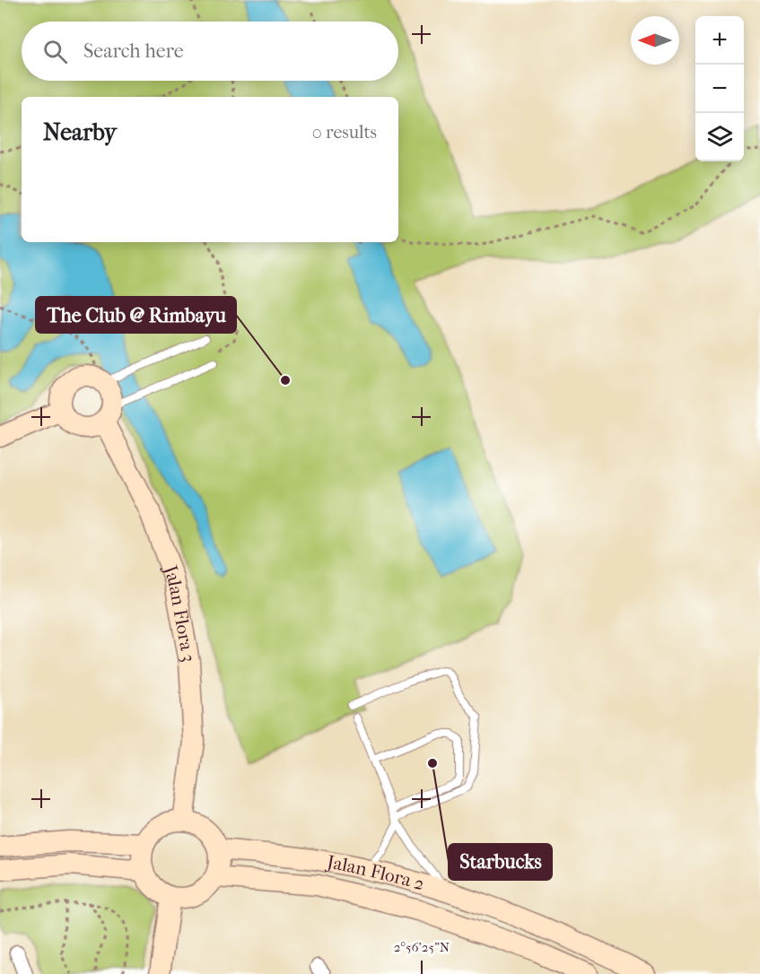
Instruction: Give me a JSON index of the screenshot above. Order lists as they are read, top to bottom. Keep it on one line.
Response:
{"streets":{"street":["Jalan Flora 3","Jalan Flora 2"]},"crossings":[["Jalan Flora 3","Jalan Flora 2"]],"places":["The Club @ Rimbayu","Starbucks"],"north":"left","page":{"map_buttons":["+","−"],"search":"Search here","heading":["Nearby","0 results"]},"coordinates":["2°56'25\"N"]}
